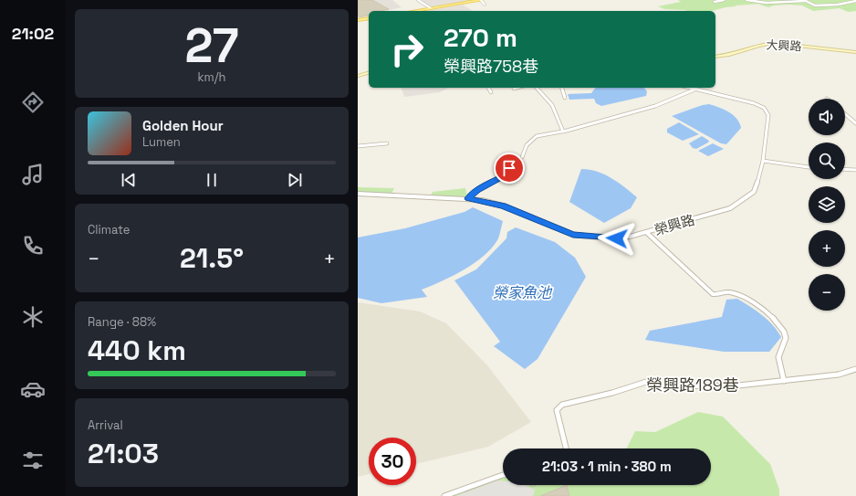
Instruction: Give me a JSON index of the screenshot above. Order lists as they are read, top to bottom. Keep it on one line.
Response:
{"streets":{"street":["大興路","榮興路","榮興路189巷"]},"water":["榮家魚池"],"page":{"tabs":"21:02","tile":[["27","km/h"],"Climate",["Range · 88%","440 km"],["Arrival","21:03"]],"turn":["270 m","榮興路758巷"],"map_buttons":["+","−"],"song":["Golden Hour","Lumen"],"heat":["−","21.5°","+"],"limit":"30","trip":"21:03 · 1 min · 380 m"}}
